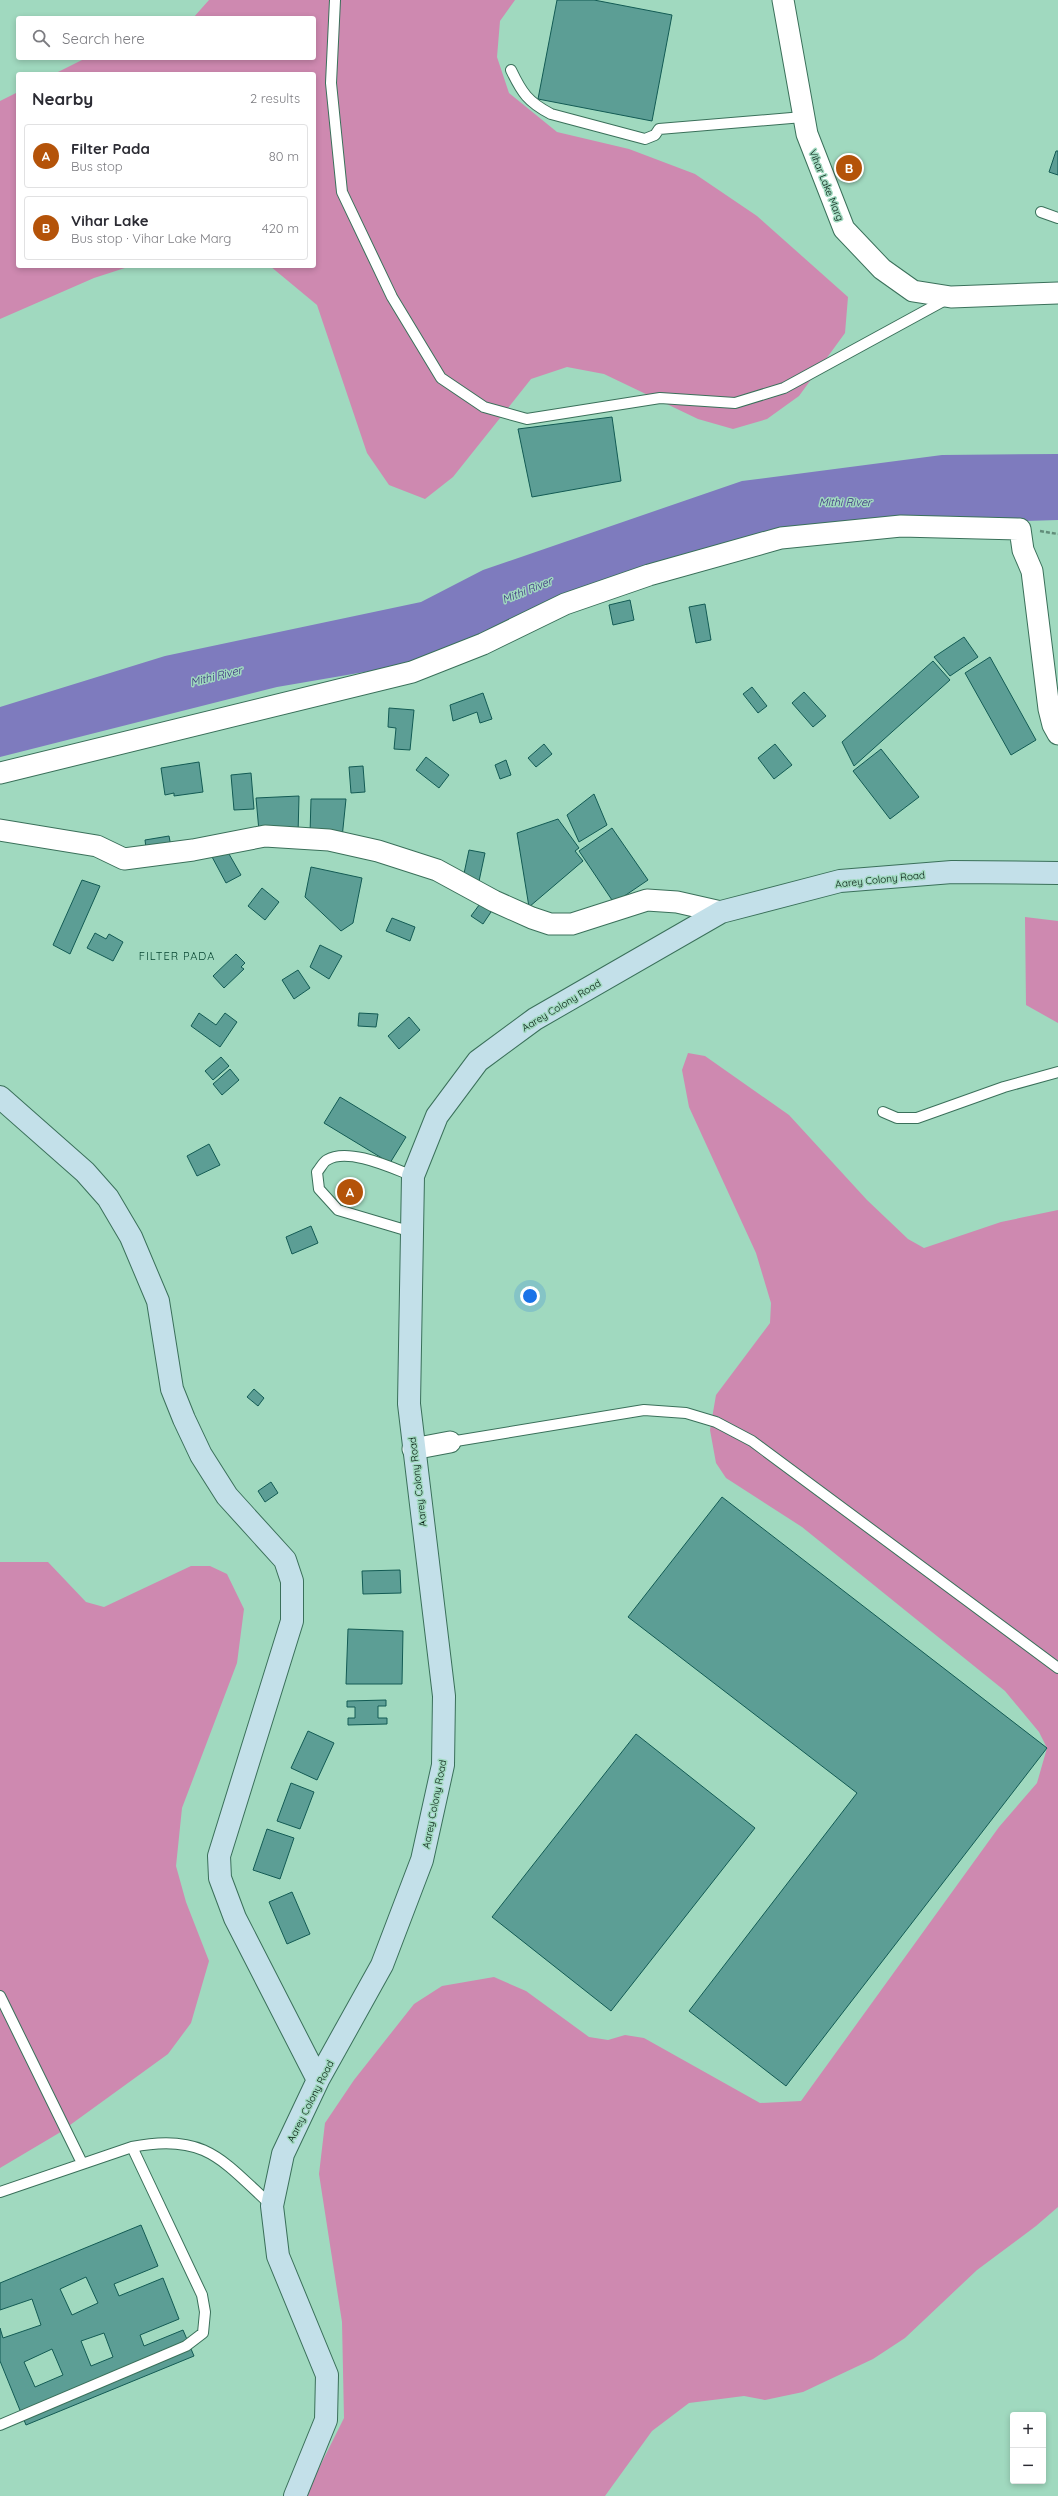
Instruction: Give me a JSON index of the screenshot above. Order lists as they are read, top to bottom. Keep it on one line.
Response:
{"streets":{"main road":["Aarey Colony Road"],"street":["Vihar Lake Marg"]},"districts":["FILTER PADA"],"water":["Mithi River"],"page":{"search":"Search here","heading":["Nearby","2 results"],"list":[{"mark":"A","name":"Filter Pada","note":"Bus stop","value":"80 m"},{"mark":"B","name":"Vihar Lake","note":"Bus stop · Vihar Lake Marg","value":"420 m"}],"pins":["B","A"],"map_buttons":["+","−"]}}
